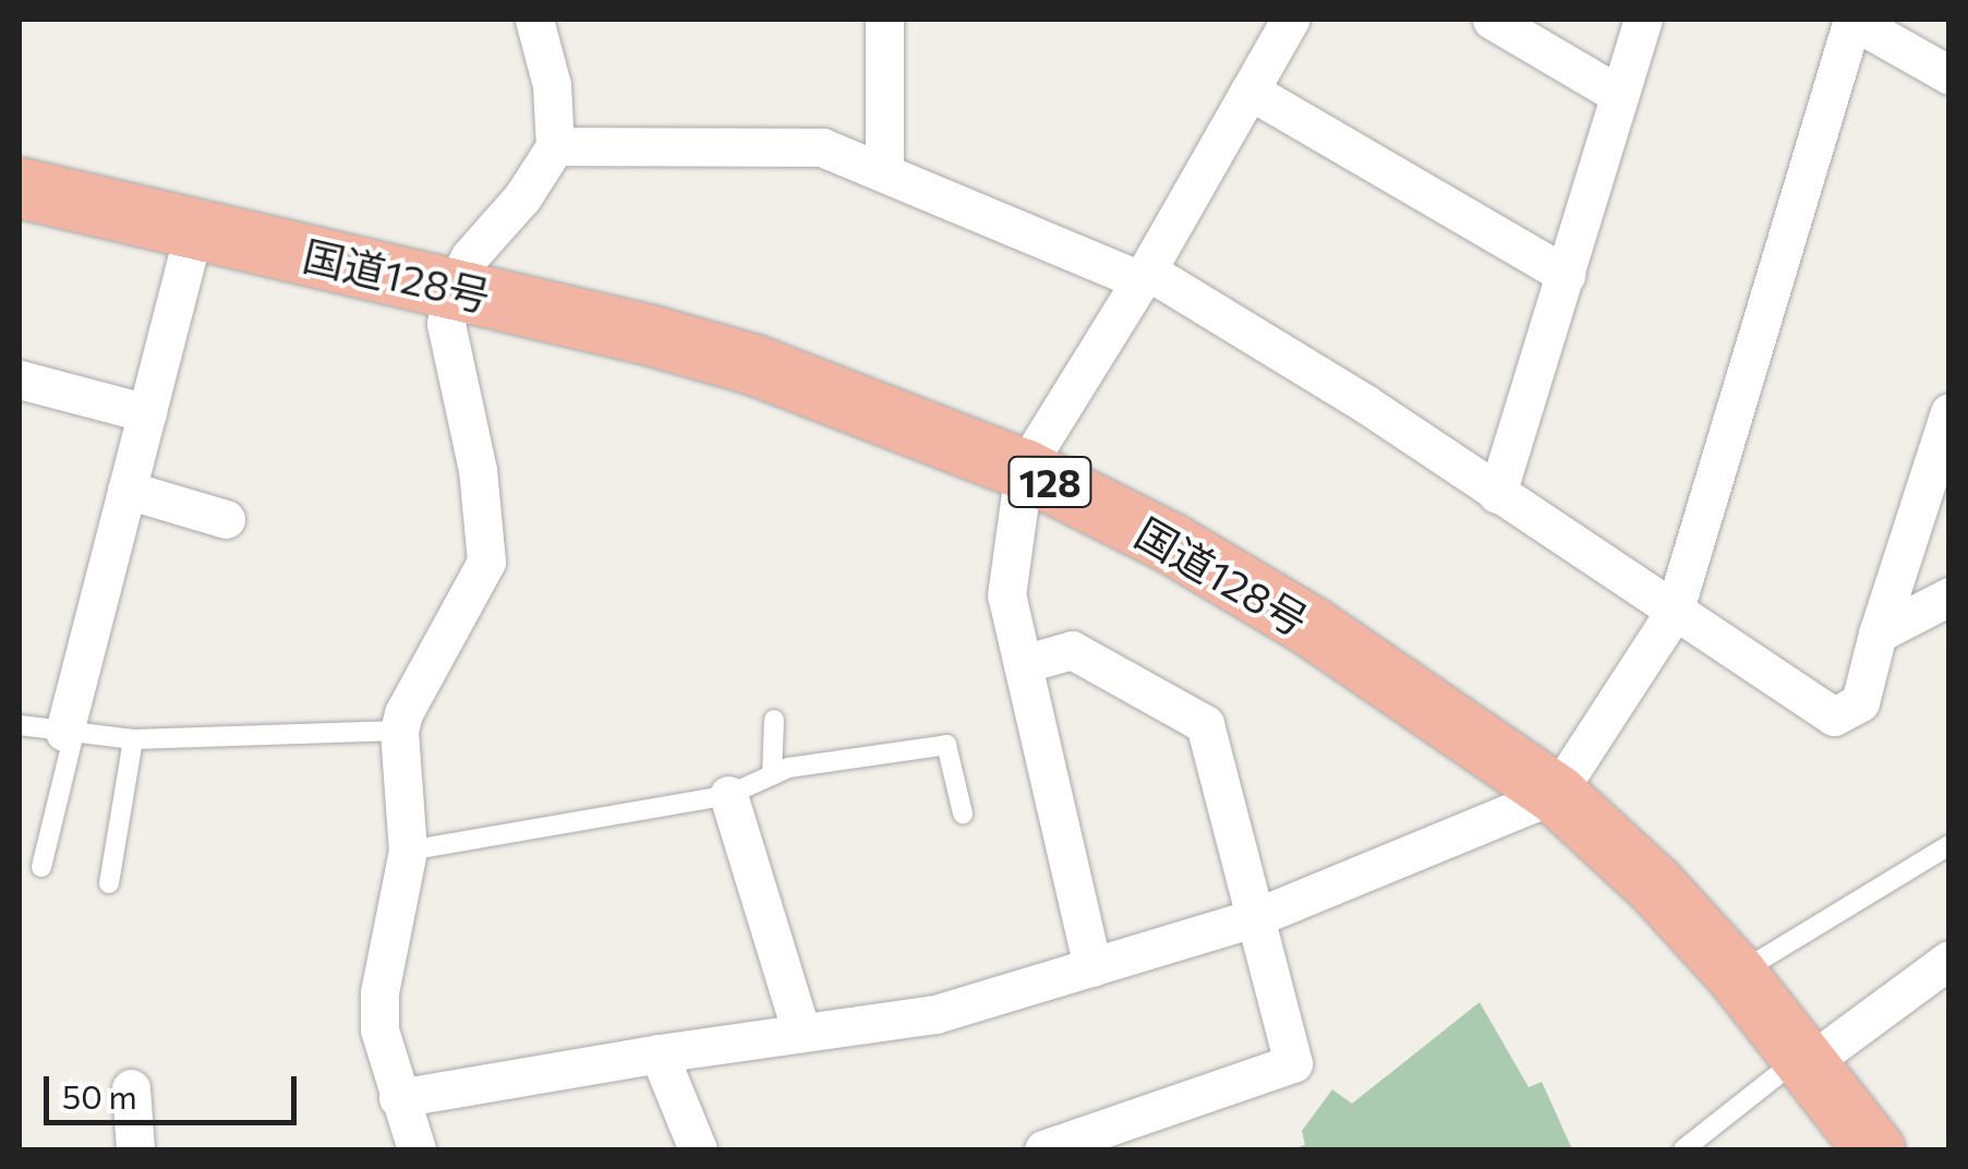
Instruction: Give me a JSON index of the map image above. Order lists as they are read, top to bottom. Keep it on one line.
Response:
{"streets":{"highway":["国道128号","128"]},"scale_bar":"50 m"}
